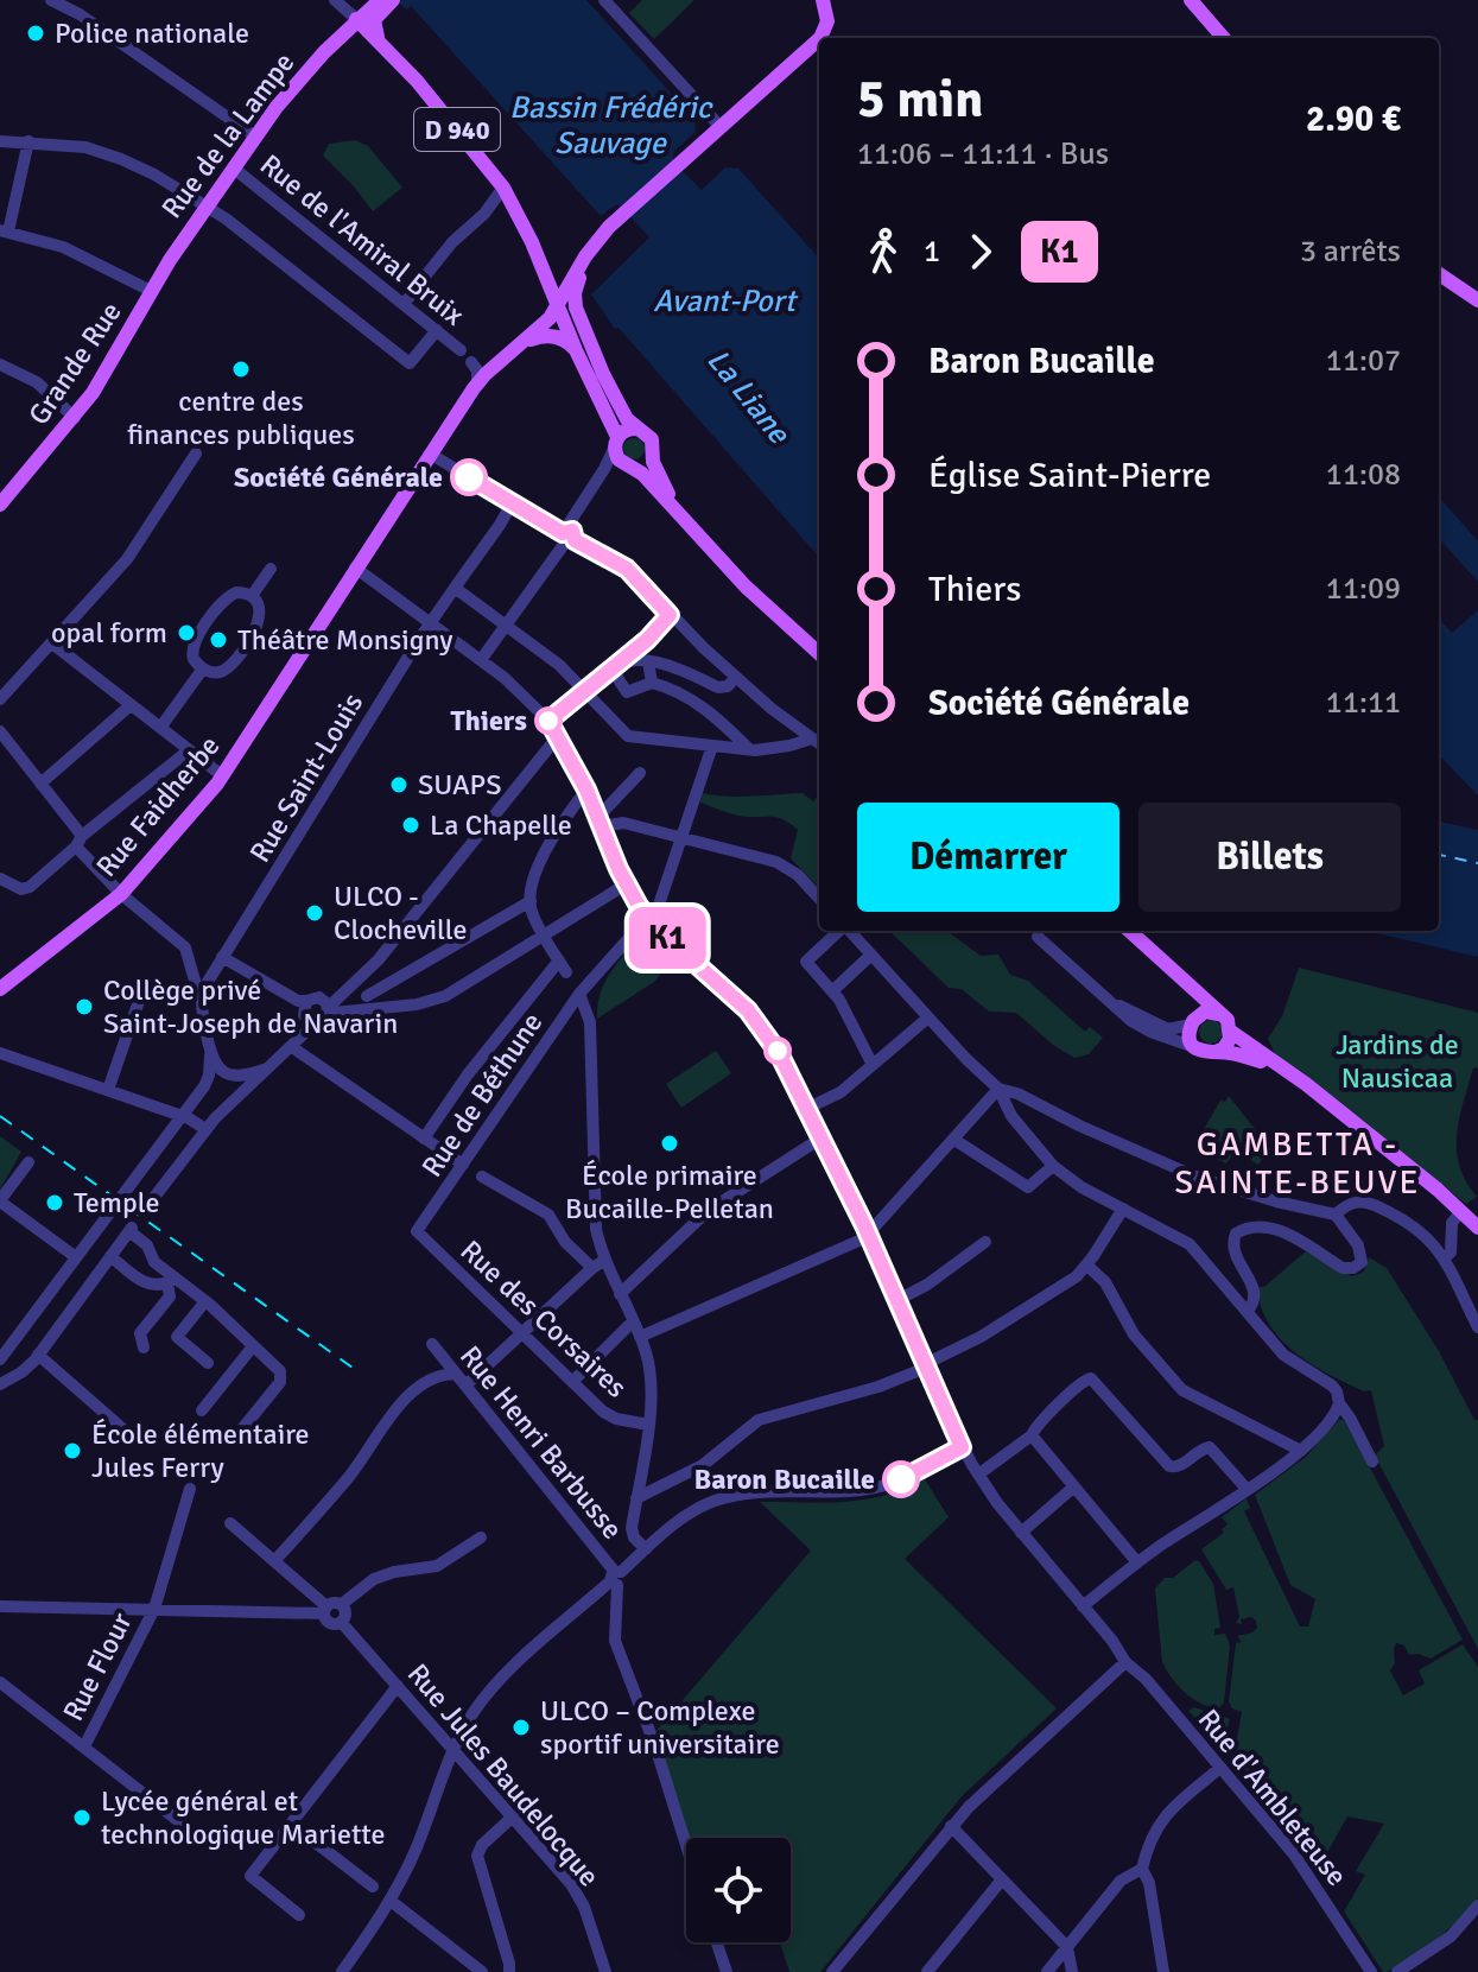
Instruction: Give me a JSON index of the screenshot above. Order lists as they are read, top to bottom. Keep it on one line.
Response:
{"streets":{"main road":["D 940","Rue de la Lampe","Grande Rue","Rue Faidherbe"],"street":["Rue de l'Amiral Bruix","Rue Saint-Louis","Rue de Béthune","Rue des Corsaires","Rue Henri Barbusse","Rue Flour","Rue Jules Baudelocque","Rue d'Ambleteuse"]},"crossings":[["D 940","Rue de la Lampe"],["D 940","Rue Faidherbe"],["Rue de la Lampe","Rue de l'Amiral Bruix"],["Rue de la Lampe","Grande Rue"],["Rue de l'Amiral Bruix","Rue Faidherbe"],["Rue Saint-Louis","Rue d'Ambleteuse"],["Rue Faidherbe","Rue d'Ambleteuse"],["Rue de Béthune","Rue des Corsaires"],["Rue de Béthune","Rue d'Ambleteuse"]],"districts":["GAMBETTA - SAINTE-BEUVE"],"water":["Bassin Frédéric Sauvage","Avant-Port","La Liane"],"parks":["Jardins de Nausicaa"],"places":["Police nationale","centre des finances publiques","Société Générale","opal form","Théâtre Monsigny","Thiers","SUAPS","La Chapelle","ULCO - Clocheville","Collège privé Saint-Joseph de Navarin","École primaire Bucaille-Pelletan","Temple","École élémentaire Jules Ferry","Baron Bucaille","ULCO – Complexe sportif universitaire","Lycée général et technologique Mariette"],"lines":["bus line K1"],"page":{"on_map":"K1","heading":["5 min","11:06 – 11:11 · Bus","2.90 €"],"legs":["1","K1","3 arrêts"],"list":[{"name":"Baron Bucaille","value":"11:07"},{"name":"Église Saint-Pierre","value":"11:08"},{"name":"Thiers","value":"11:09"},{"name":"Société Générale","value":"11:11"}],"buttons":["Démarrer","Billets"]}}
